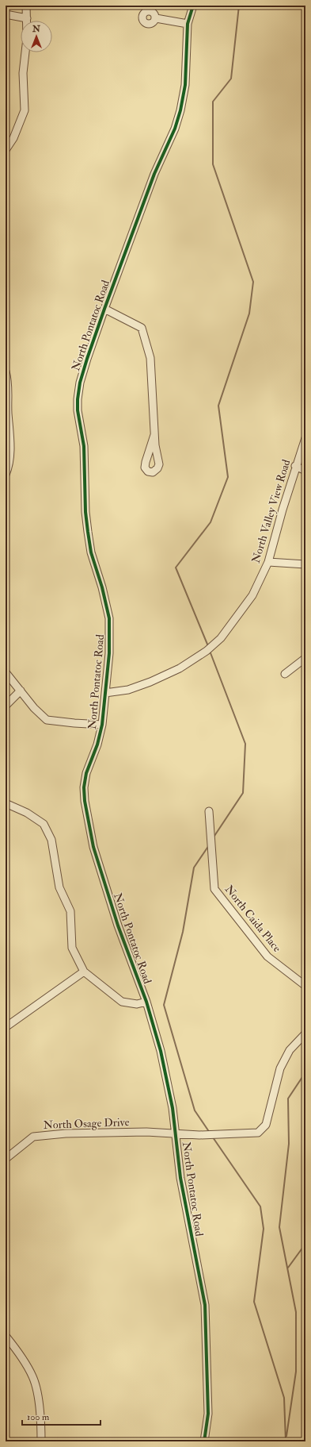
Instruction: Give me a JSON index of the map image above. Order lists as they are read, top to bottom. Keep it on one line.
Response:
{"streets":{"street":["North Pontatoc Road","North Valley View Road","North Caida Place","North Osage Drive"]},"crossings":[["North Pontatoc Road","North Valley View Road"],["North Pontatoc Road","North Osage Drive"]],"scale_bar":"100 m","north":"top"}
